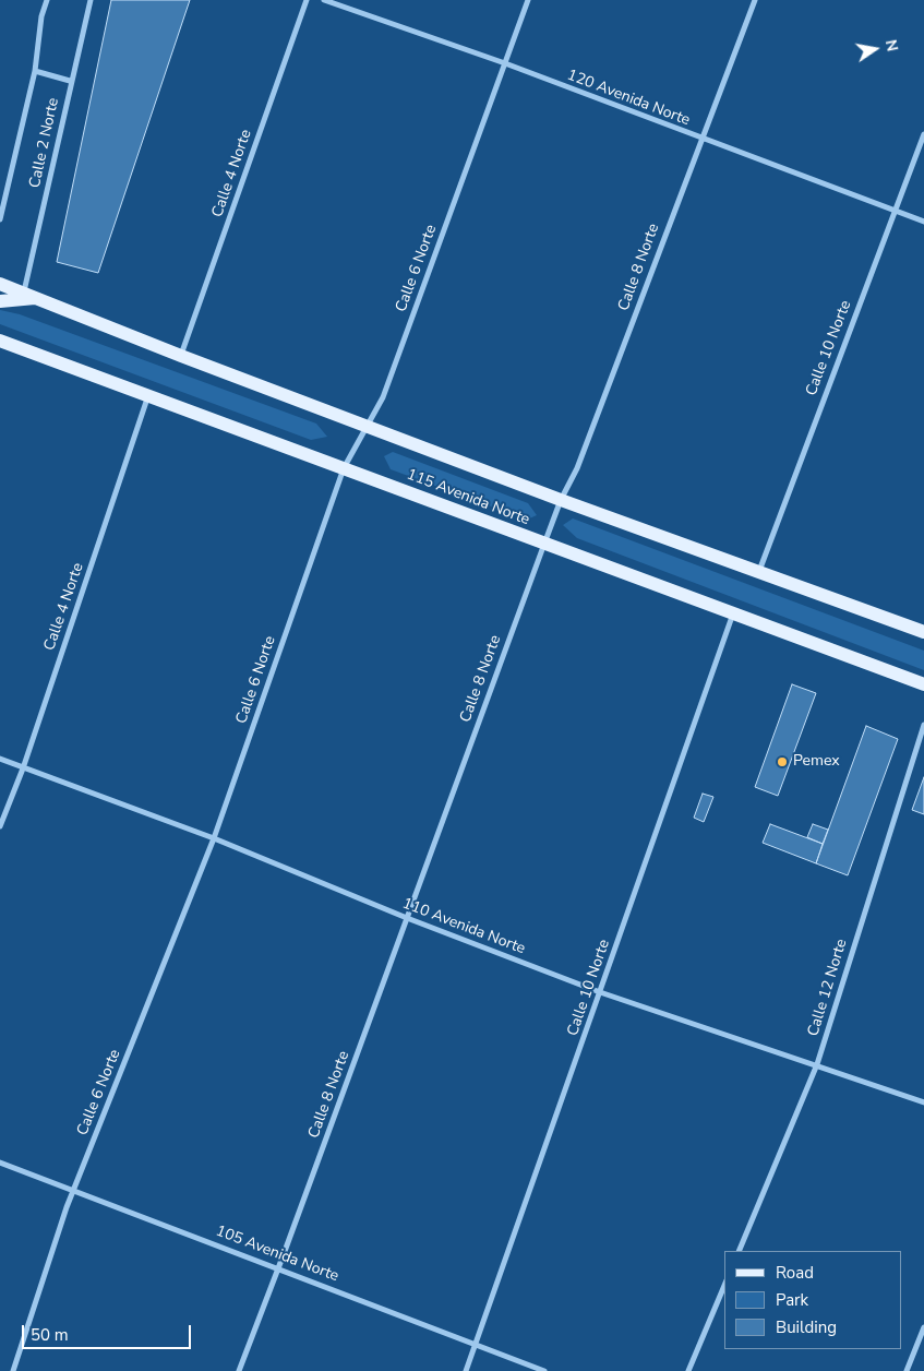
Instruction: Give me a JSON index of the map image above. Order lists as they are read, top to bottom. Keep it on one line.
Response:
{"streets":{"main road":["115 Avenida Norte"],"street":["120 Avenida Norte","Calle 2 Norte","Calle 4 Norte","Calle 8 Norte","Calle 6 Norte","Calle 10 Norte","110 Avenida Norte","Calle 12 Norte","105 Avenida Norte"]},"crossings":[["120 Avenida Norte","Calle 8 Norte"],["120 Avenida Norte","Calle 6 Norte"],["120 Avenida Norte","Calle 10 Norte"],["Calle 2 Norte","115 Avenida Norte"],["Calle 4 Norte","115 Avenida Norte"],["Calle 4 Norte","110 Avenida Norte"],["Calle 8 Norte","115 Avenida Norte"],["Calle 8 Norte","110 Avenida Norte"],["Calle 8 Norte","105 Avenida Norte"],["Calle 6 Norte","115 Avenida Norte"],["Calle 6 Norte","110 Avenida Norte"],["Calle 6 Norte","105 Avenida Norte"],["Calle 10 Norte","115 Avenida Norte"],["Calle 10 Norte","110 Avenida Norte"],["Calle 10 Norte","105 Avenida Norte"],["110 Avenida Norte","Calle 12 Norte"]],"places":["Pemex"],"legend":["Road","Park","Building"],"scale_bar":"50 m","north":"right"}
